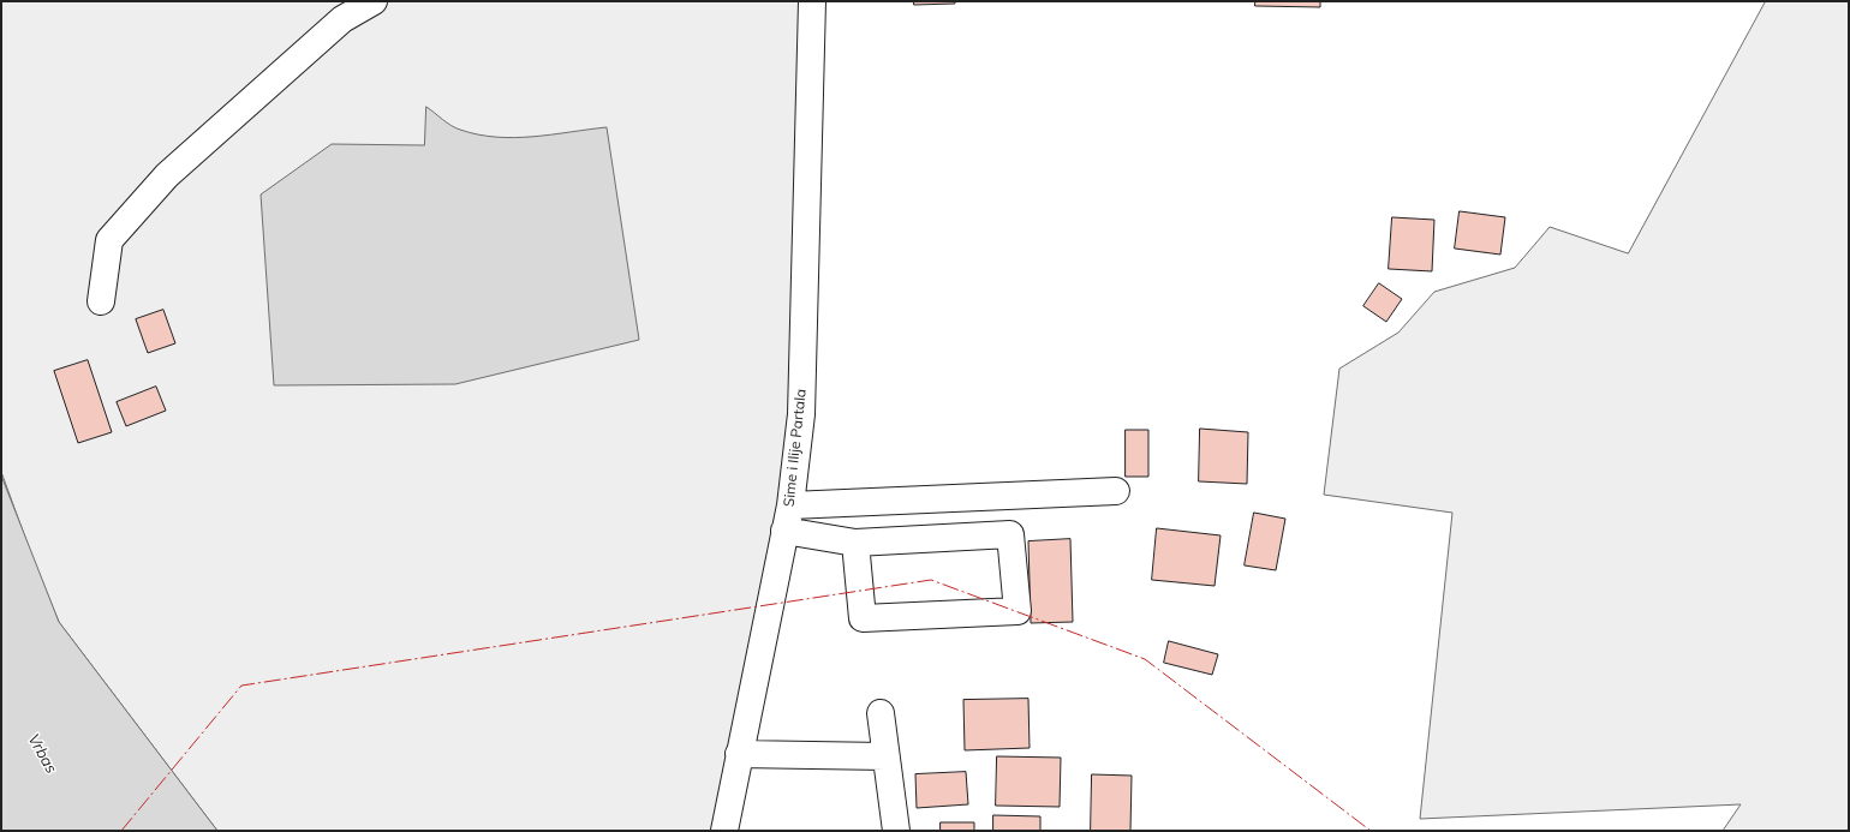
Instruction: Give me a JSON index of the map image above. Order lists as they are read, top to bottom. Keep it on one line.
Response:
{"streets":{"street":["Sime i Ilije Partala"]},"water":["Vrbas"]}
